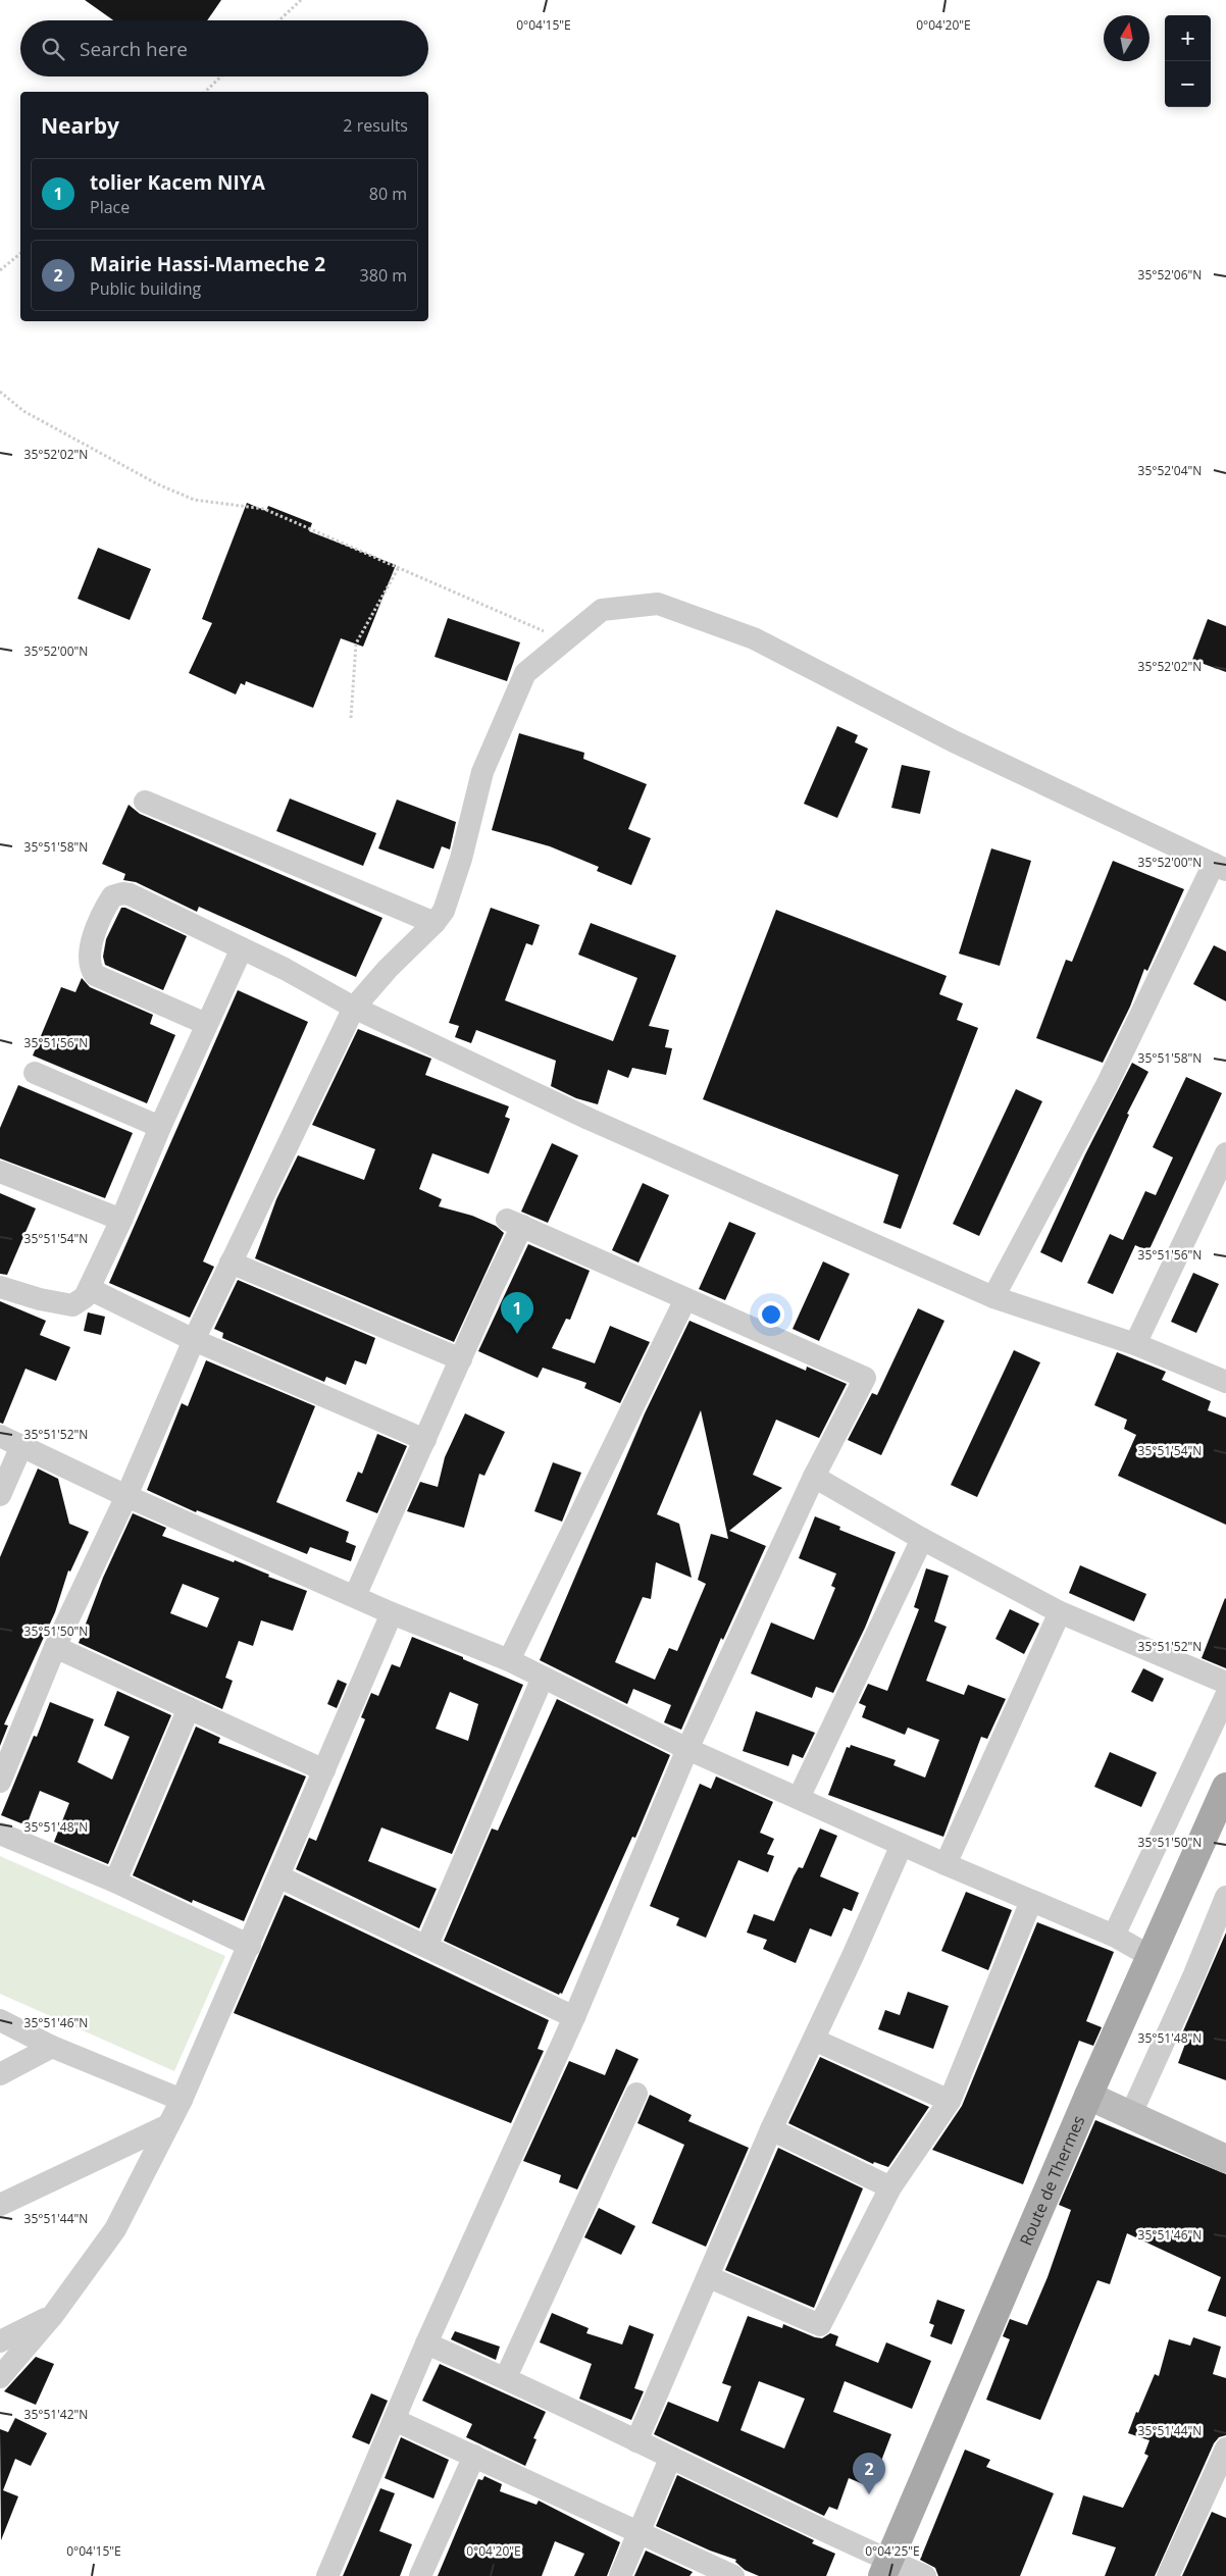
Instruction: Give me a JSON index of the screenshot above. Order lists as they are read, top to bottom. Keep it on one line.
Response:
{"streets":{"main road":["Route de Thermes"]},"north":"top","page":{"map_buttons":["+","−"],"search":"Search here","heading":["Nearby","2 results"],"list":[{"mark":"1","name":"tolier Kacem NIYA","note":"Place","value":"80 m"},{"mark":"2","name":"Mairie Hassi-Mameche 2","note":"Public building","value":"380 m"}],"pins":["1","2"]},"coordinates":["0°04'15\"E","0°04'20\"E","35°52'06\"N","35°52'02\"N","35°52'04\"N","35°52'00\"N","35°51'58\"N","35°51'56\"N","35°51'54\"N","35°51'52\"N","35°51'50\"N","35°51'48\"N","35°51'46\"N","35°51'44\"N","35°51'42\"N","0°04'25\"E"]}
